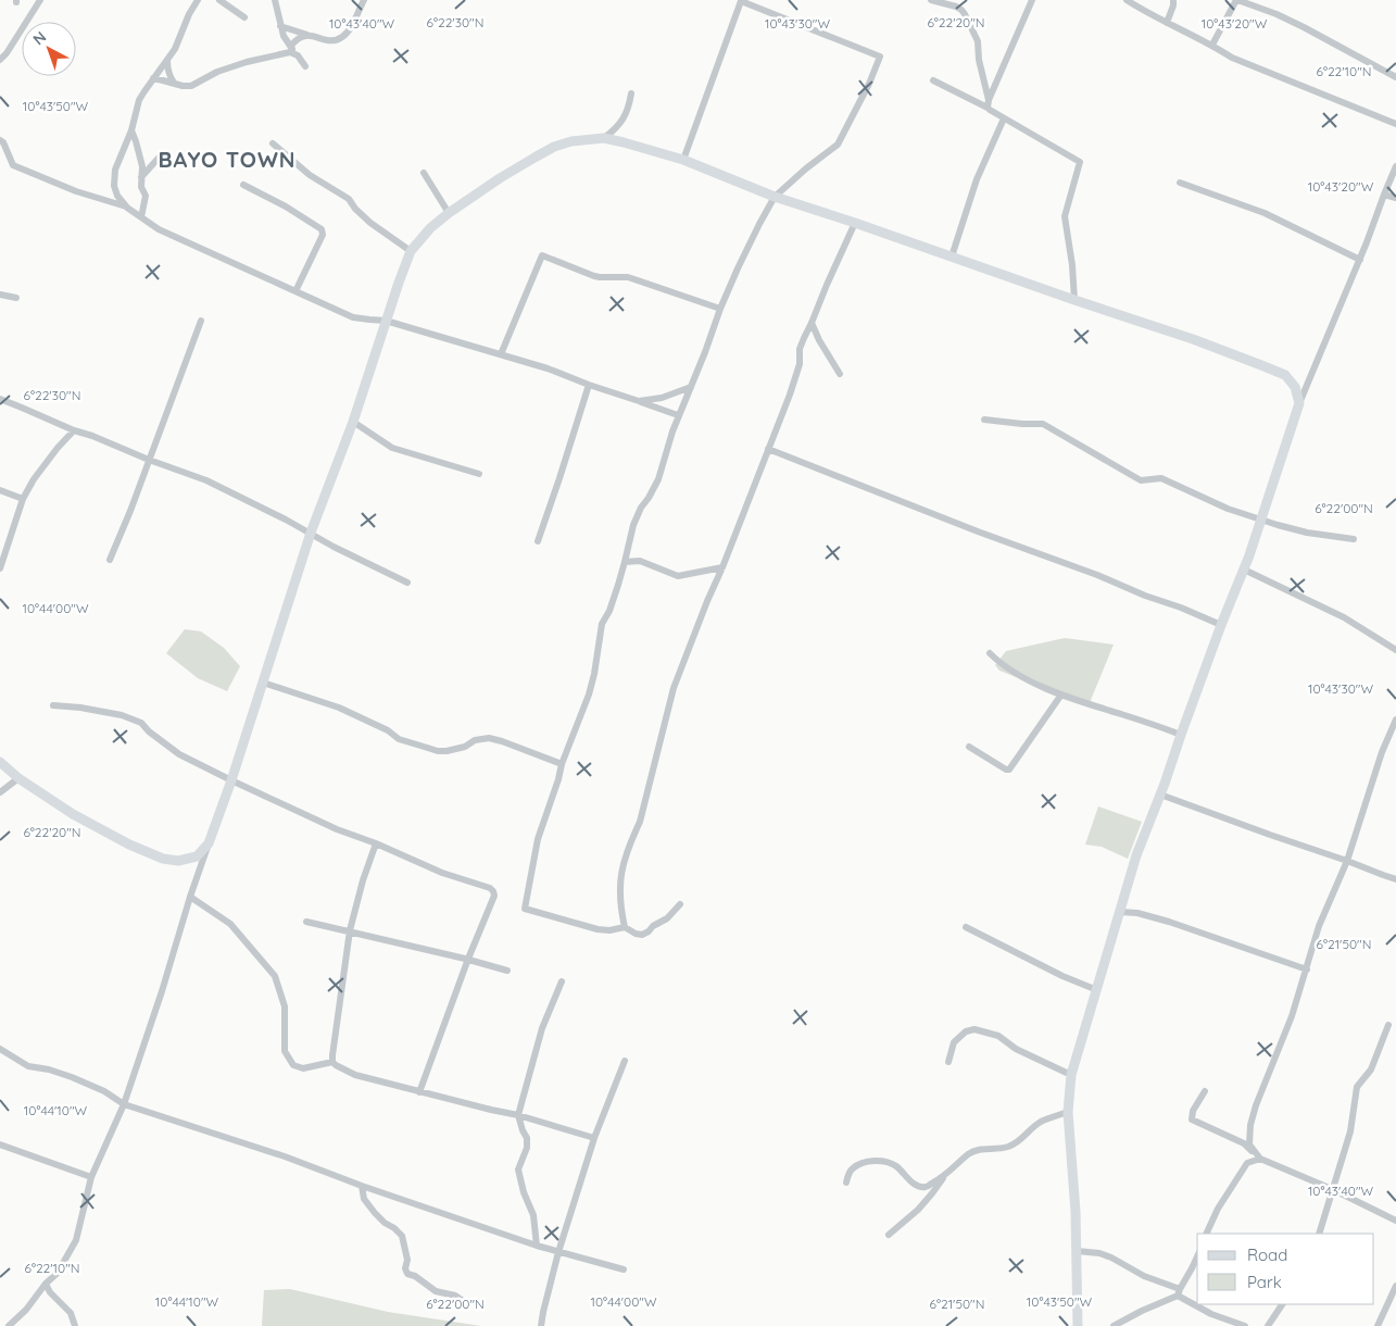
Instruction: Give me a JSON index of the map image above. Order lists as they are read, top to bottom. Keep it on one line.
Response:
{"districts":["BAYO TOWN"],"legend":["Road","Park"],"north":"top left","coordinates":["6°22'30\"N","6°22'20\"N","10°43'40\"W","10°43'30\"W","10°43'20\"W","6°22'10\"N","10°43'50\"W","6°22'00\"N","10°44'00\"W","6°21'50\"N","10°44'10\"W"]}
